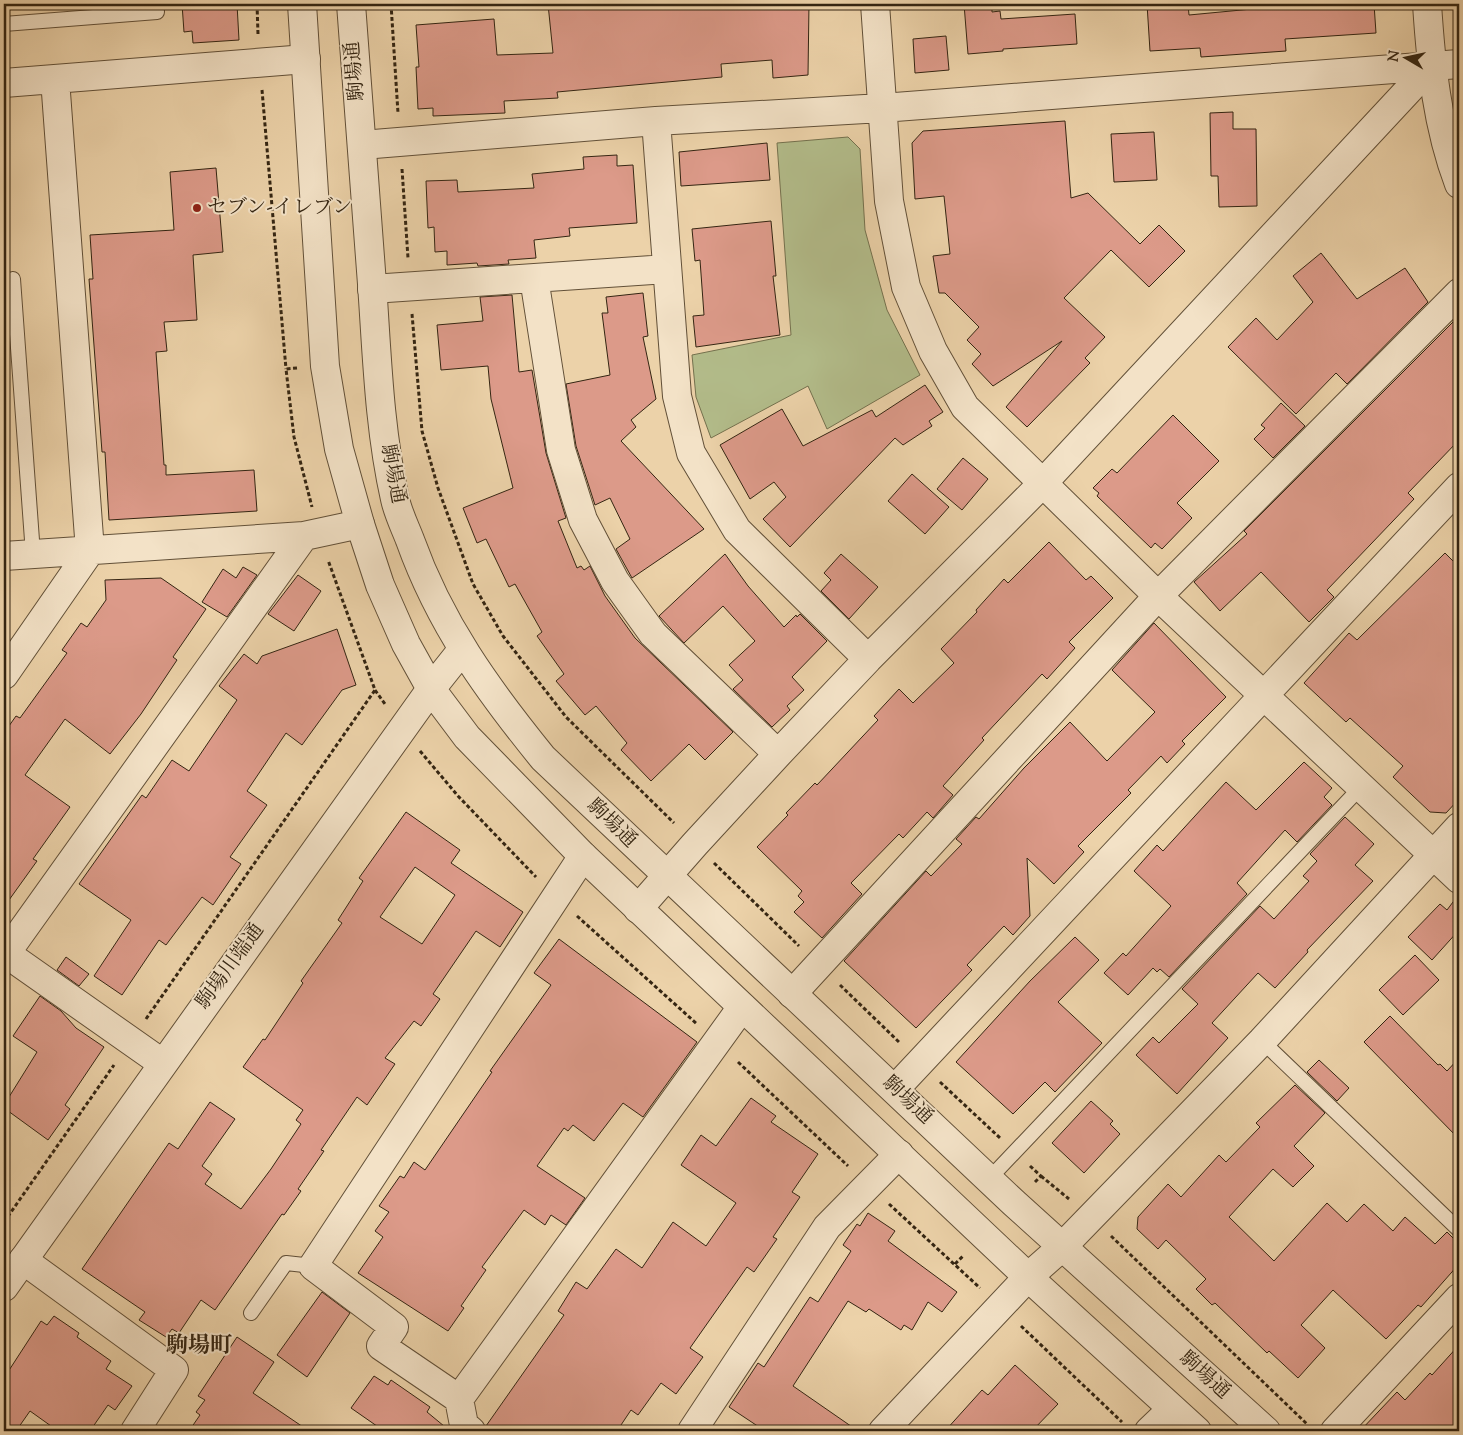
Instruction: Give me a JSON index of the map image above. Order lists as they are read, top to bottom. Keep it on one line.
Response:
{"streets":{"street":["駒場通","駒場川端通"]},"crossings":[["駒場通","駒場川端通"]],"districts":["駒場町"],"places":["セブン-イレブン"],"north":"left"}
